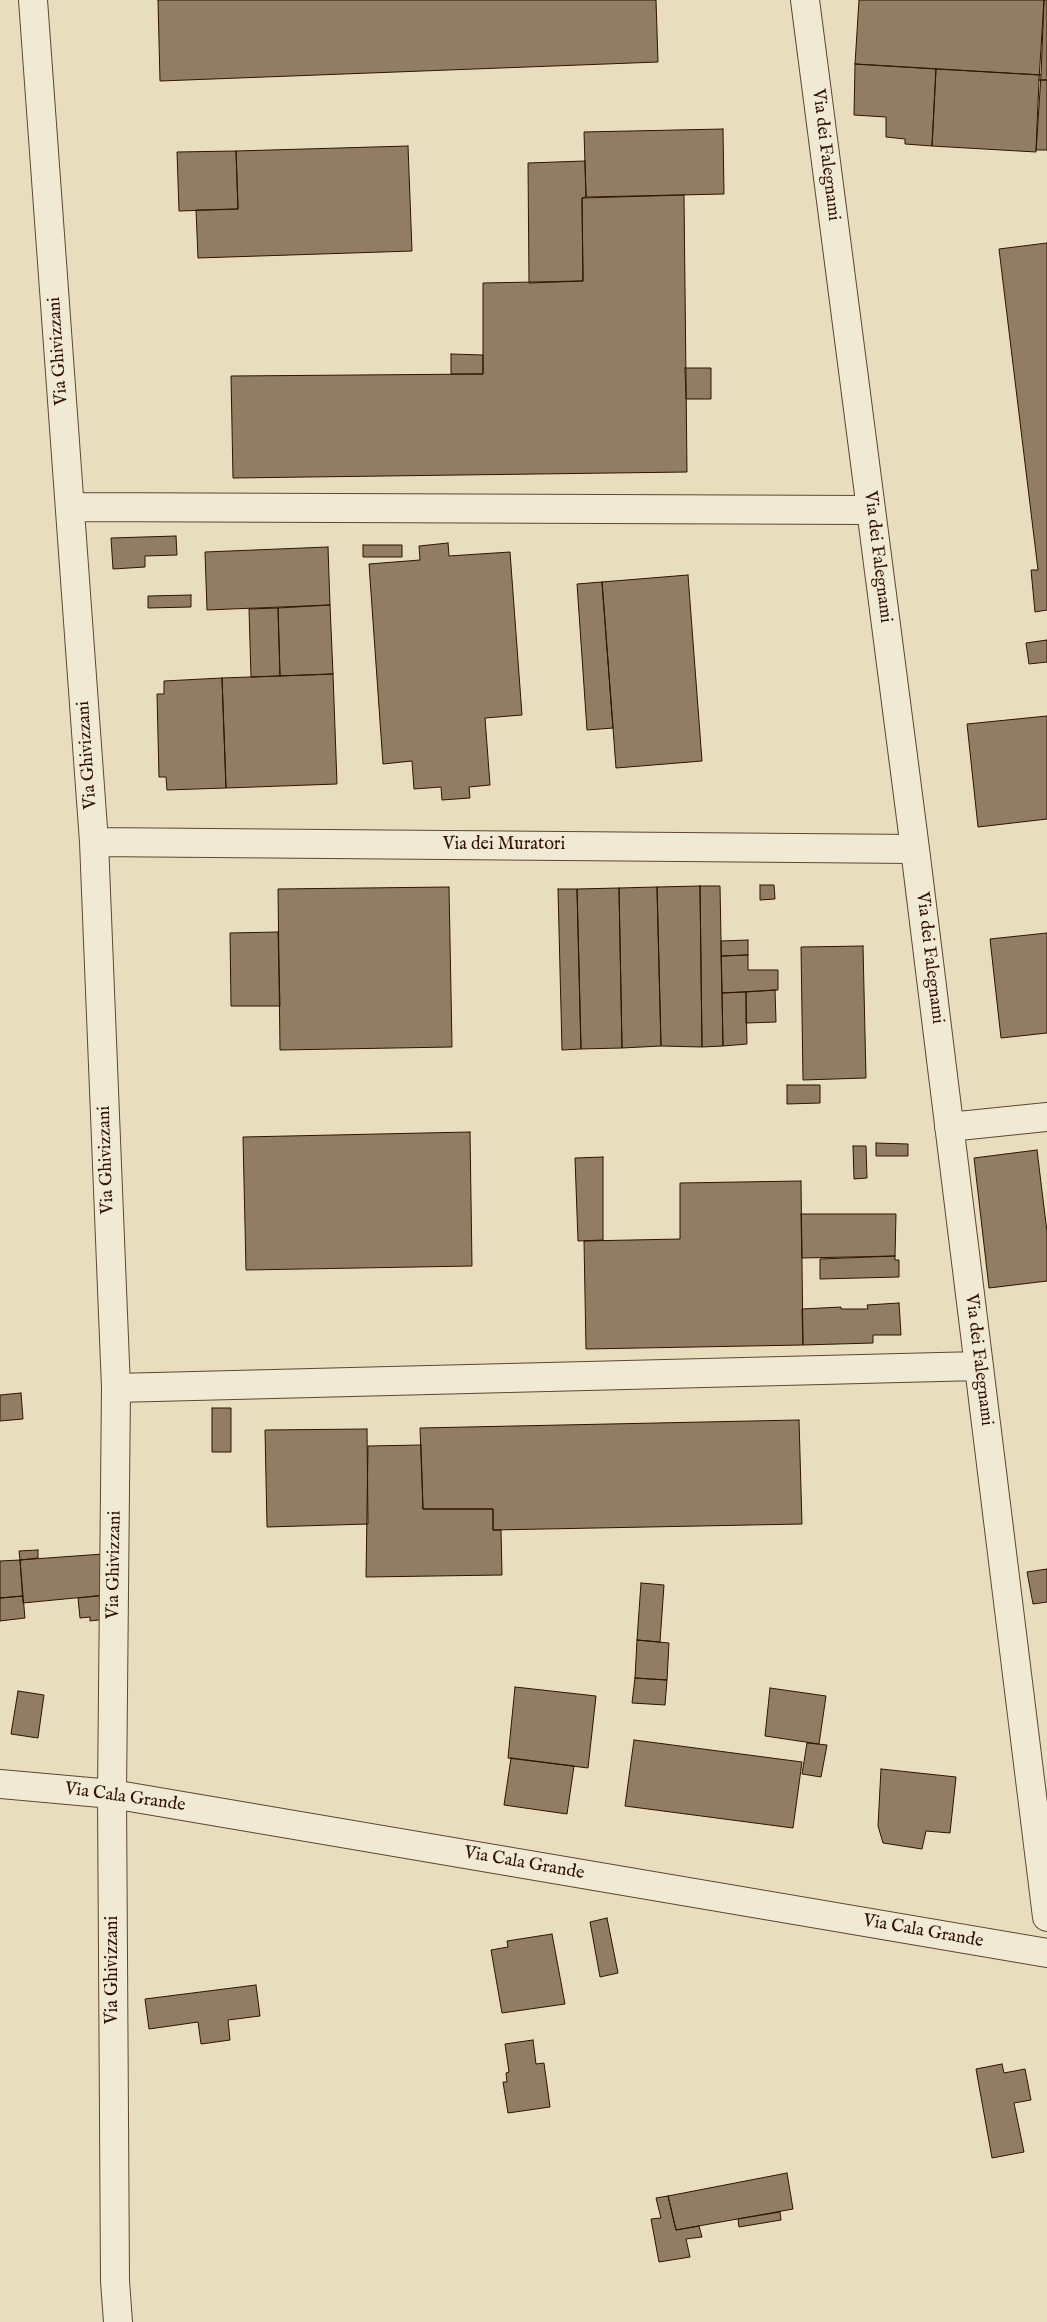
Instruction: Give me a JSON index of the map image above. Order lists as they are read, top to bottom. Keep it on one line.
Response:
{"streets":{"street":["Via dei Falegnami","Via Ghivizzani","Via dei Muratori","Via Cala Grande"]},"crossings":[["Via dei Falegnami","Via dei Muratori"],["Via Ghivizzani","Via dei Muratori"],["Via Ghivizzani","Via Cala Grande"]]}
